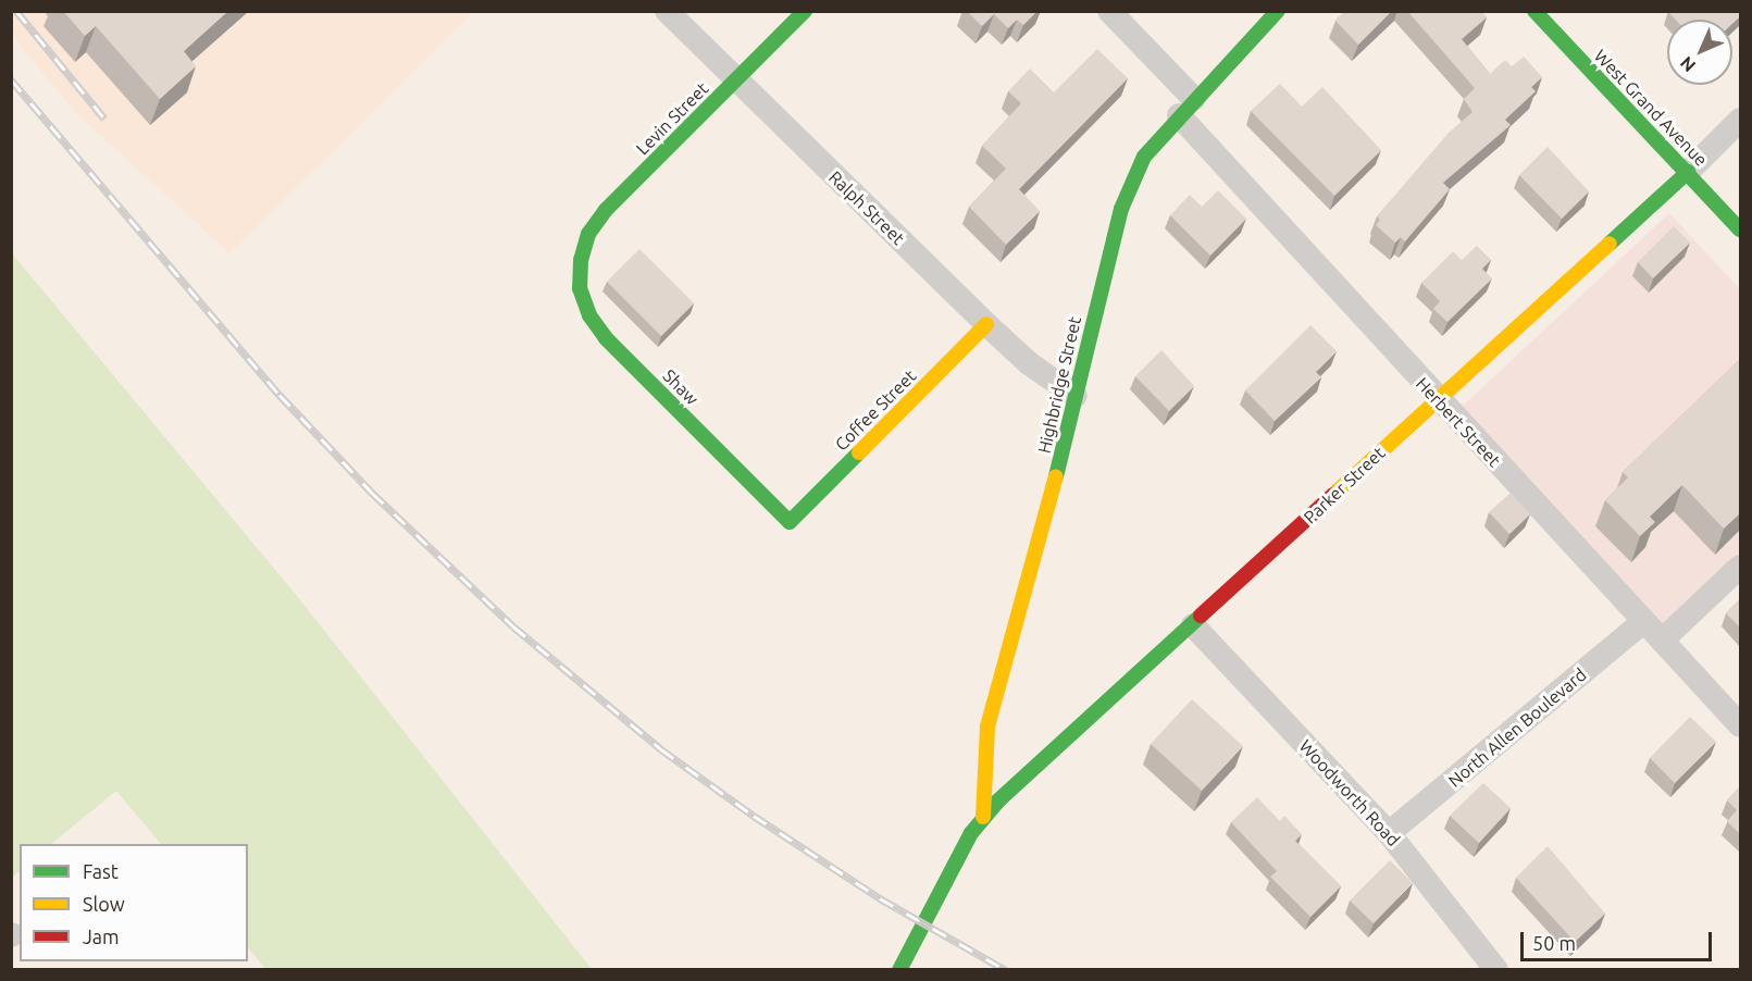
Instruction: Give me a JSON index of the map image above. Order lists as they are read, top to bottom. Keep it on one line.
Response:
{"streets":{"main road":["West Grand Avenue","Levin Street","Highbridge Street","Shaw","Coffee Street","Parker Street"],"street":["Ralph Street","Herbert Street","North Allen Boulevard","Woodworth Road"]},"crossings":[["West Grand Avenue","Parker Street"],["Levin Street","Ralph Street"],["Levin Street","Shaw"],["Ralph Street","Highbridge Street"],["Ralph Street","Coffee Street"],["Highbridge Street","Herbert Street"],["Highbridge Street","Parker Street"],["Shaw","Coffee Street"],["Herbert Street","Parker Street"],["Herbert Street","North Allen Boulevard"],["Parker Street","Woodworth Road"],["North Allen Boulevard","Woodworth Road"]],"legend":["Fast","Slow","Jam"],"scale_bar":"50 m","north":"bottom left"}
